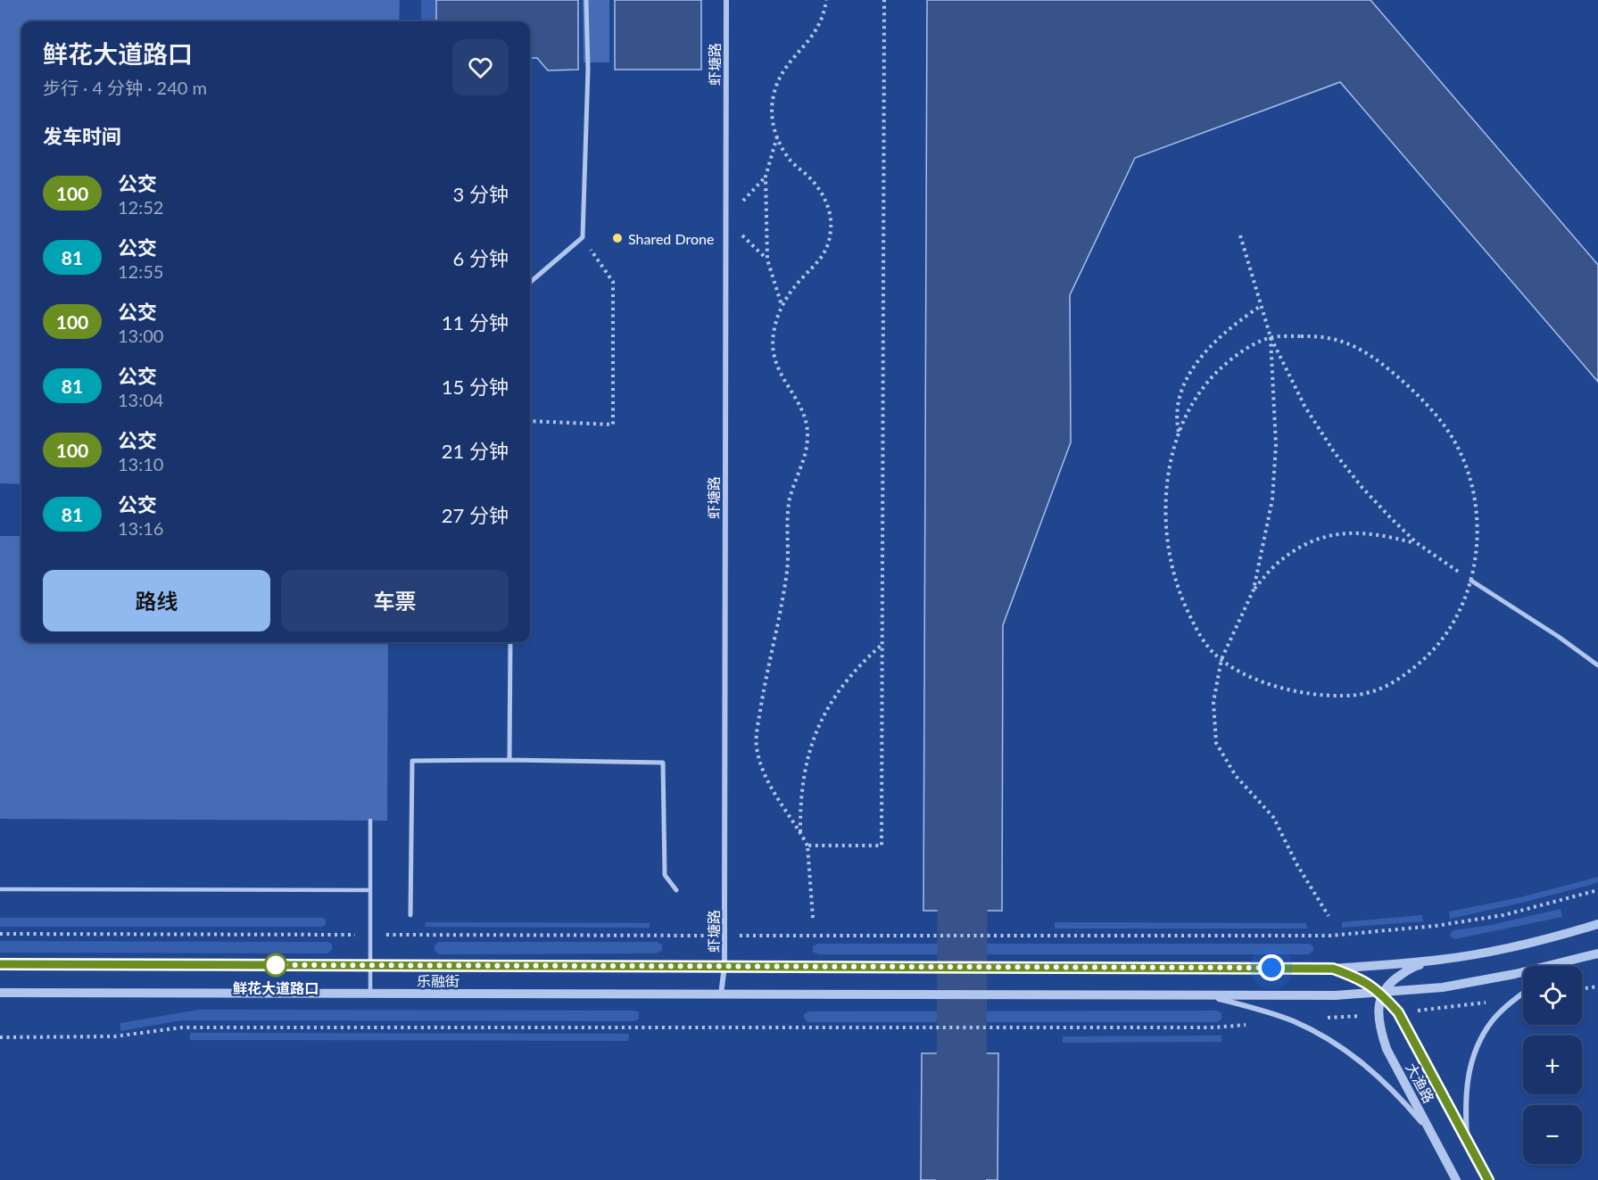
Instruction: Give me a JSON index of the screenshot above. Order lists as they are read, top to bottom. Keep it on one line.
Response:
{"streets":{"street":["虾塘路","乐融街","大渔路"]},"crossings":[["虾塘路","乐融街"],["乐融街","大渔路"]],"places":["Shared Drone","鲜花大道路口"],"lines":["bus line 100"],"page":{"heading":[["鲜花大道路口","步行 · 4 分钟 · 240 m"],"发车时间"],"list":[{"mark":"100","name":"公交","note":"12:52","value":"3 分钟"},{"mark":"81","name":"公交","note":"12:55","value":"6 分钟"},{"mark":"100","name":"公交","note":"13:00","value":"11 分钟"},{"mark":"81","name":"公交","note":"13:04","value":"15 分钟"},{"mark":"100","name":"公交","note":"13:10","value":"21 分钟"},{"mark":"81","name":"公交","note":"13:16","value":"27 分钟"}],"buttons":["路线","车票"],"map_buttons":["+","−"]}}
